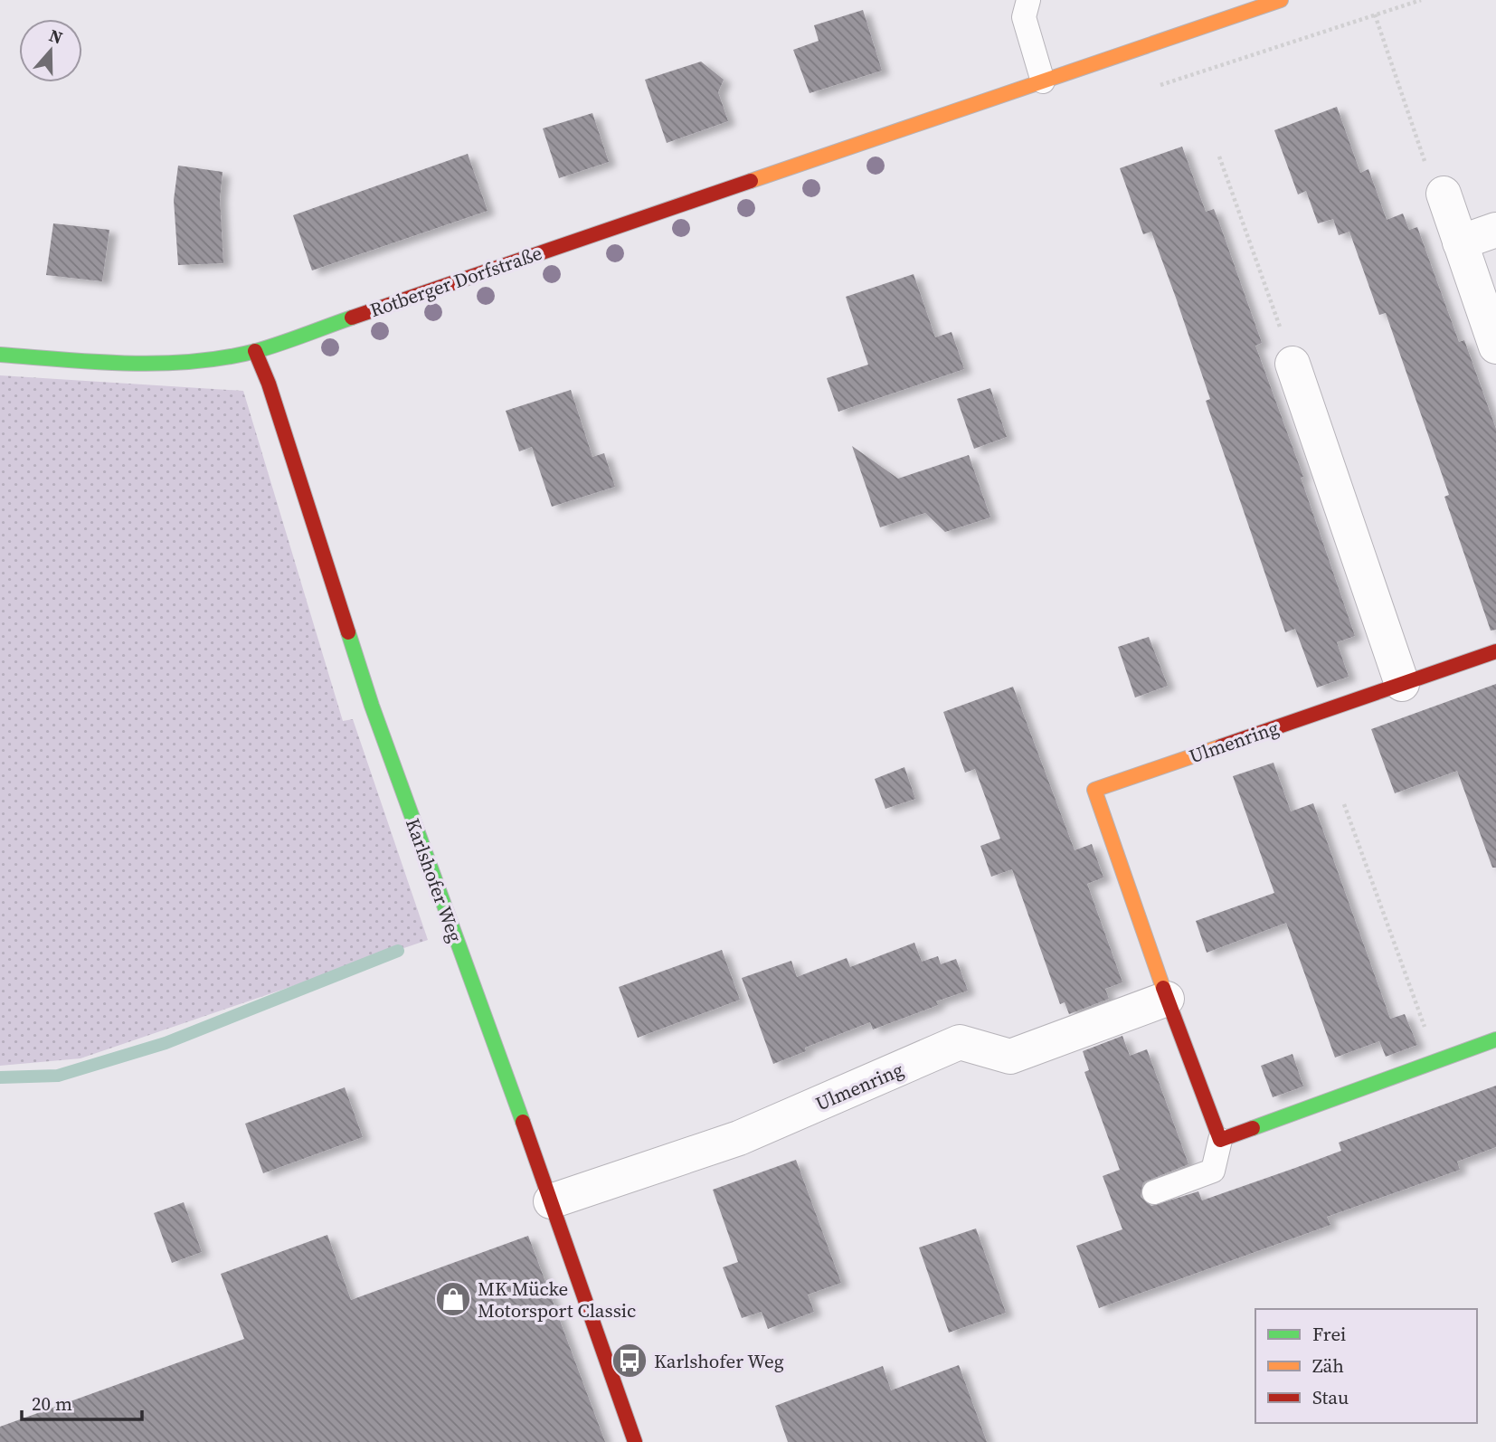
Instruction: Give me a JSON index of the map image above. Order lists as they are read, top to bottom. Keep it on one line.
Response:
{"streets":{"street":["Rotberger Dorfstraße","Ulmenring","Karlshofer Weg"]},"crossings":[["Rotberger Dorfstraße","Karlshofer Weg"],["Ulmenring","Karlshofer Weg"]],"places":{"shop":["MK Mücke Motorsport Classic"],"bus stop":["Karlshofer Weg"]},"legend":["Frei","Zäh","Stau"],"scale_bar":"20 m","north":"top"}
